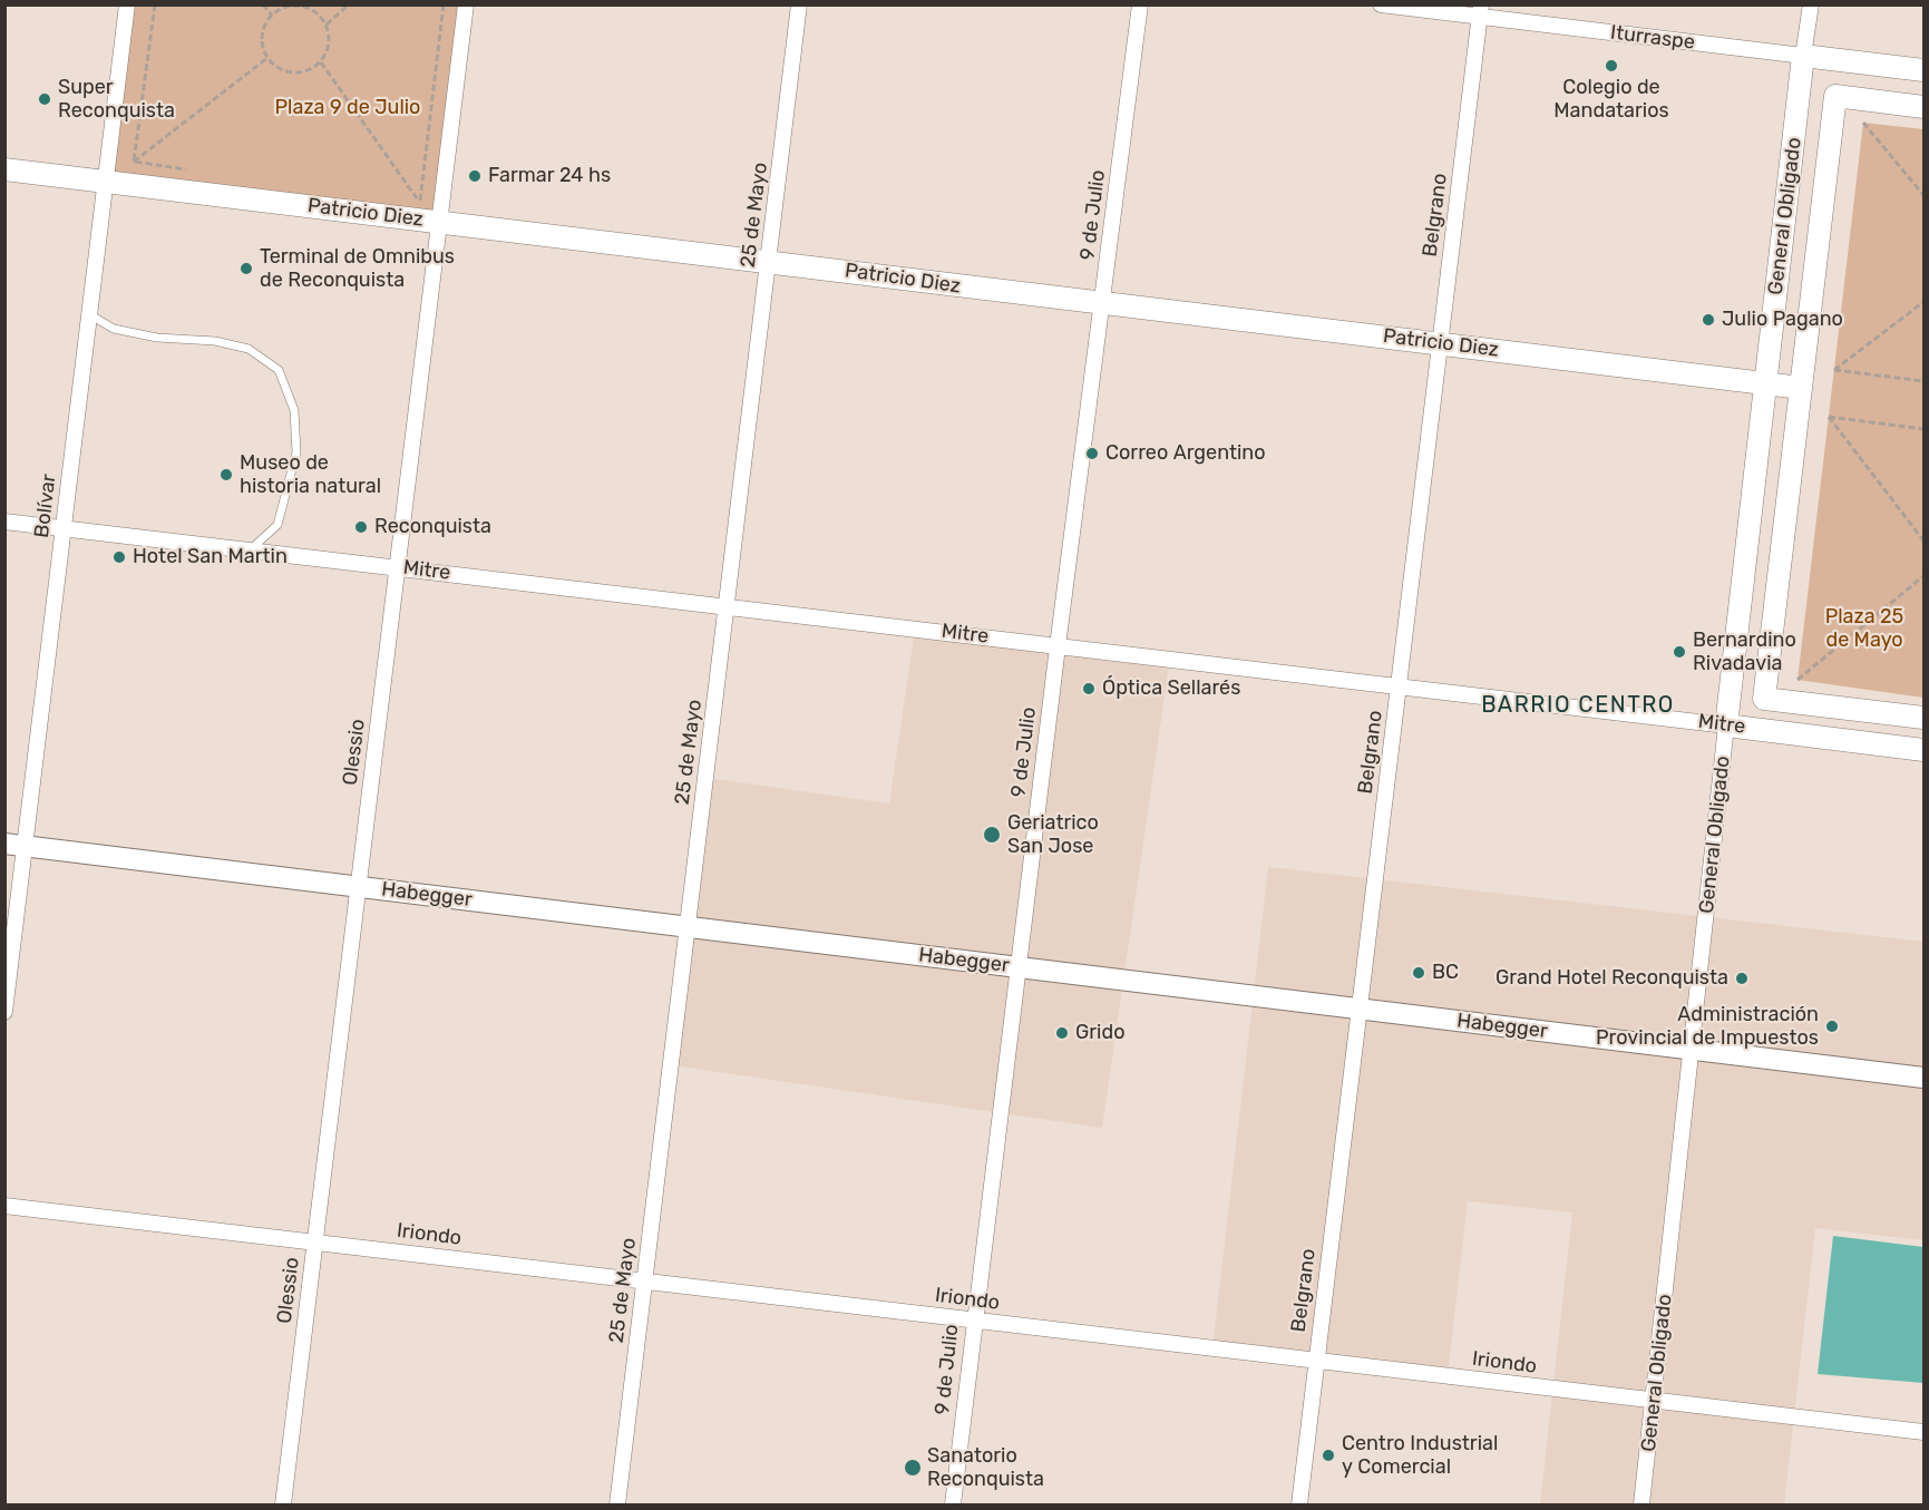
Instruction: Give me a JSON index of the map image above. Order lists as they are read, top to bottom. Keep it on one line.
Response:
{"streets":{"main road":["Iturraspe","Patricio Diez","General Obligado","Mitre"],"street":["25 de Mayo","9 de Julio","Belgrano","Bolívar","Olessio","Habegger","Iriondo"]},"crossings":[["Iturraspe","Belgrano"],["Iturraspe","General Obligado"],["Patricio Diez","25 de Mayo"],["Patricio Diez","9 de Julio"],["Patricio Diez","Belgrano"],["Patricio Diez","General Obligado"],["Patricio Diez","Bolívar"],["Patricio Diez","Mitre"],["Patricio Diez","Olessio"],["25 de Mayo","Mitre"],["25 de Mayo","Habegger"],["25 de Mayo","Iriondo"],["9 de Julio","Mitre"],["9 de Julio","Habegger"],["9 de Julio","Iriondo"],["Belgrano","Mitre"],["Belgrano","Habegger"],["Belgrano","Iriondo"],["General Obligado","Mitre"],["General Obligado","Habegger"],["General Obligado","Iriondo"],["Bolívar","Mitre"],["Bolívar","Habegger"],["Mitre","Olessio"],["Olessio","Habegger"],["Olessio","Iriondo"]],"districts":["BARRIO CENTRO"],"parks":["Plaza 9 de Julio","Plaza 25 de Mayo"],"places":["Colegio de Mandatarios","Super Reconquista","Farmar 24 hs","Terminal de Omnibus de Reconquista","Julio Pagano","Correo Argentino","Museo de historia natural","Reconquista","Hotel San Martin","Bernardino Rivadavia","Óptica Sellarés","Geriatrico San Jose","BC","Grand Hotel Reconquista","Administración Provincial de Impuestos","Grido","Centro Industrial y Comercial","Sanatorio Reconquista"]}
